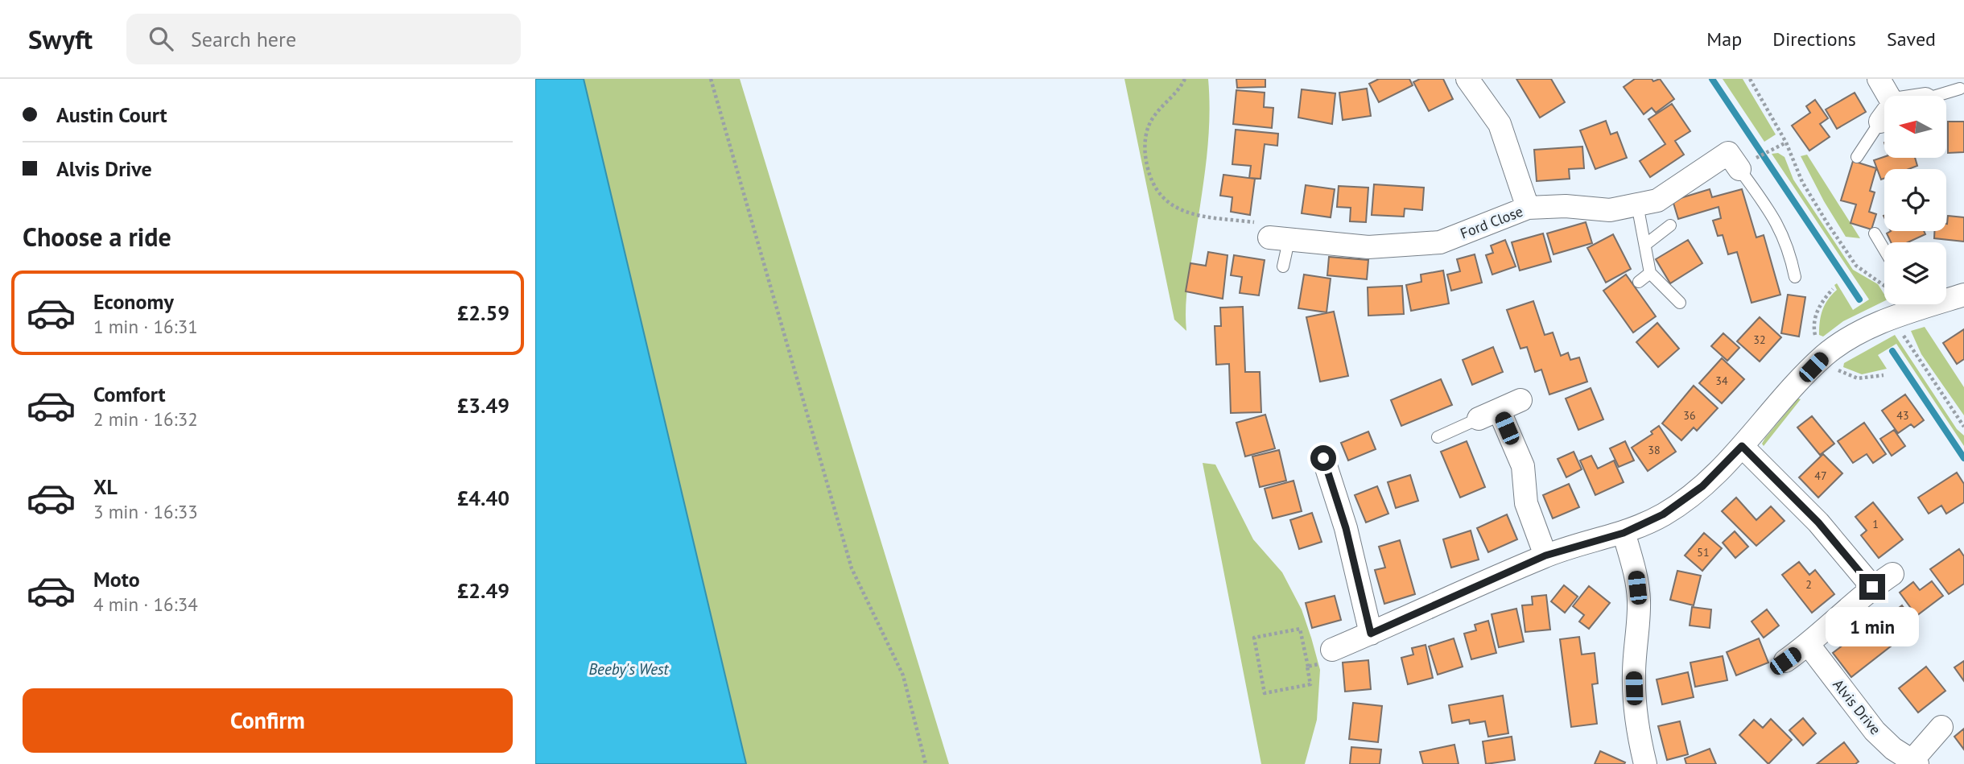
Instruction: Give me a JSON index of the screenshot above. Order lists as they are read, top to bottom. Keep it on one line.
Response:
{"streets":{"street":["Ford Close","Alvis Drive"]},"water":["Beeby's West"],"house_numbers":["32","34","36","43","38","47","1","51","2"],"north":"left","page":{"header":"Swyft","search":"Search here","nav":["Map","Directions","Saved"],"banner":["Austin Court","Alvis Drive"],"heading":"Choose a ride","list":[{"name":"Economy","note":"1 min · 16:31","value":"£2.59"},{"name":"Comfort","note":"2 min · 16:32","value":"£3.49"},{"name":"XL","note":"3 min · 16:33","value":"£4.40"},{"name":"Moto","note":"4 min · 16:34","value":"£2.49"}],"bubble":"1 min","buttons":"Confirm"}}
